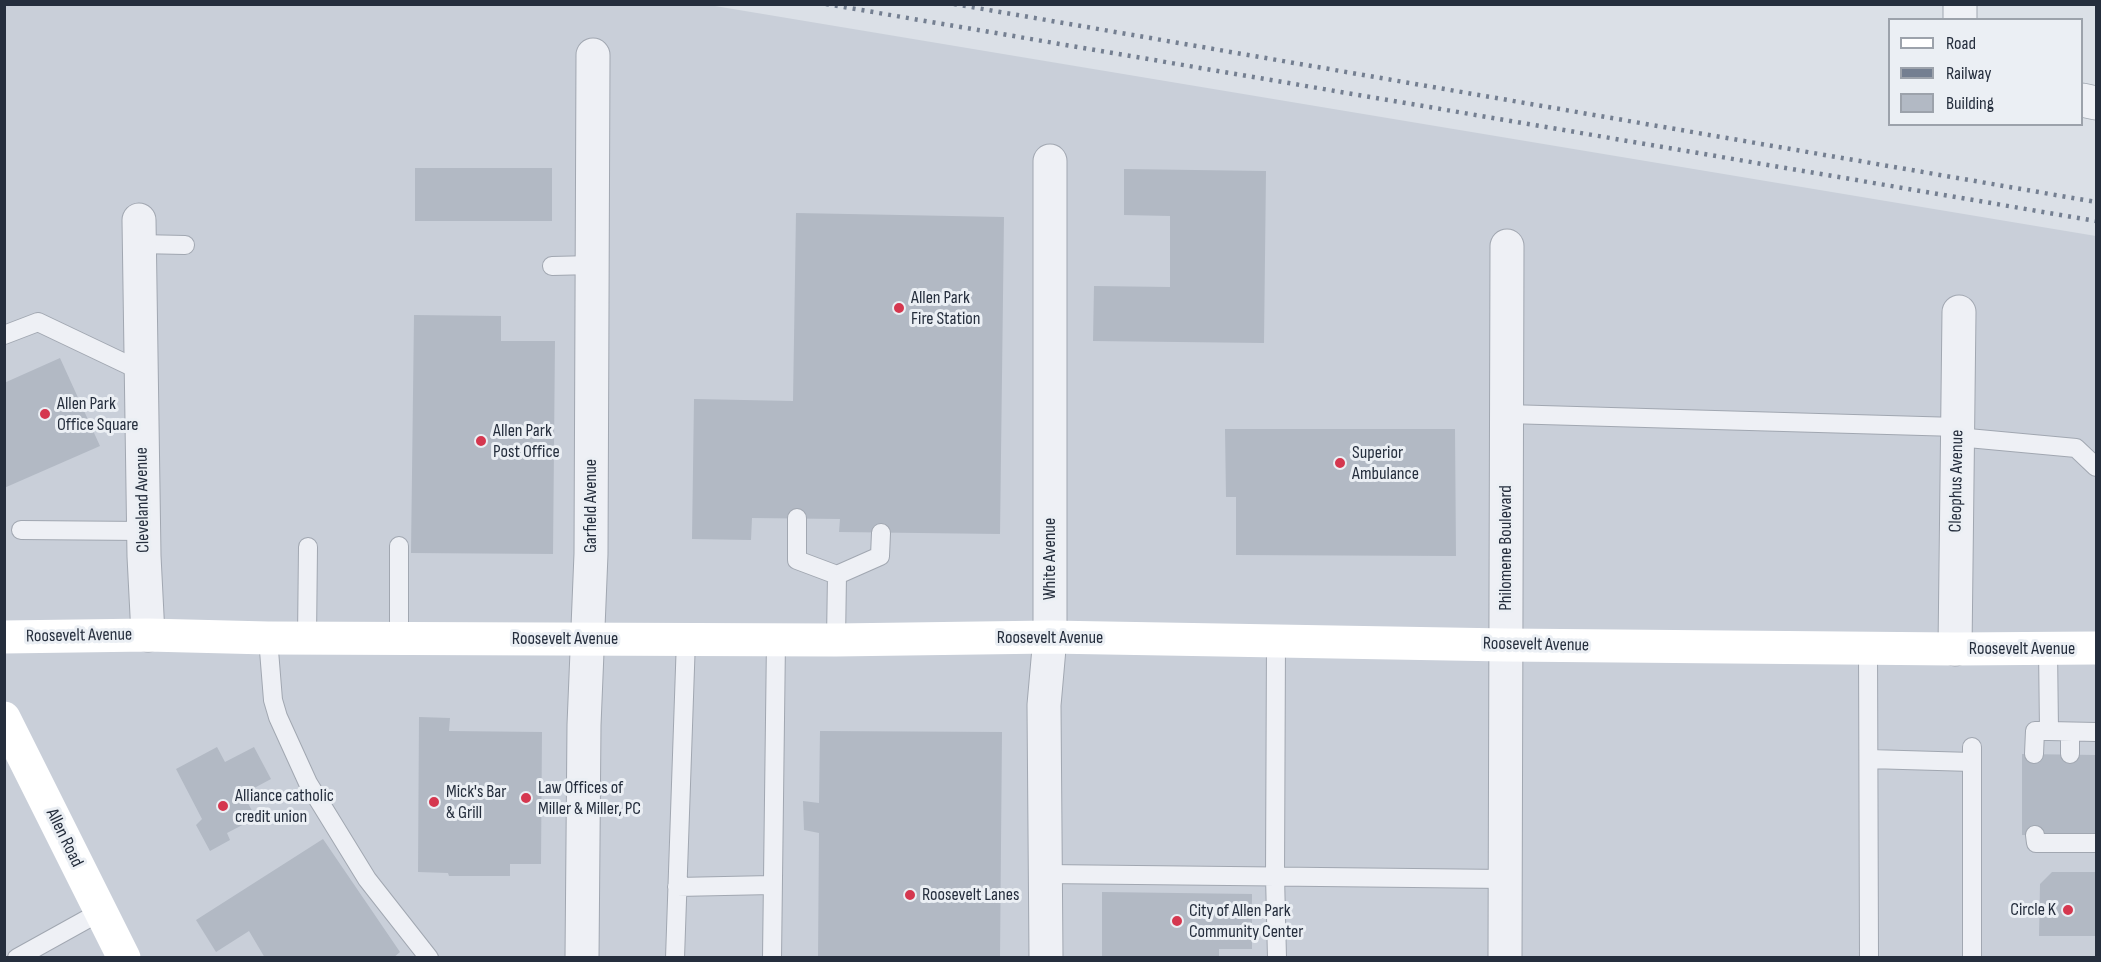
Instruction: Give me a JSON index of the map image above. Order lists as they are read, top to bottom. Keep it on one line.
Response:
{"streets":{"main road":["Roosevelt Avenue","Allen Road"],"street":["Cleophus Avenue","Cleveland Avenue","Garfield Avenue","Philomene Boulevard","White Avenue"]},"crossings":[["Cleophus Avenue","Roosevelt Avenue"],["Cleveland Avenue","Roosevelt Avenue"],["Garfield Avenue","Roosevelt Avenue"],["Philomene Boulevard","Roosevelt Avenue"],["White Avenue","Roosevelt Avenue"]],"places":["Allen Park Fire Station","Allen Park Office Square","Allen Park Post Office","Superior Ambulance","Law Offices of Miller & Miller, PC","Mick's Bar & Grill","Alliance catholic credit union","Roosevelt Lanes","Circle K","City of Allen Park Community Center"],"legend":["Road","Railway","Building"]}
